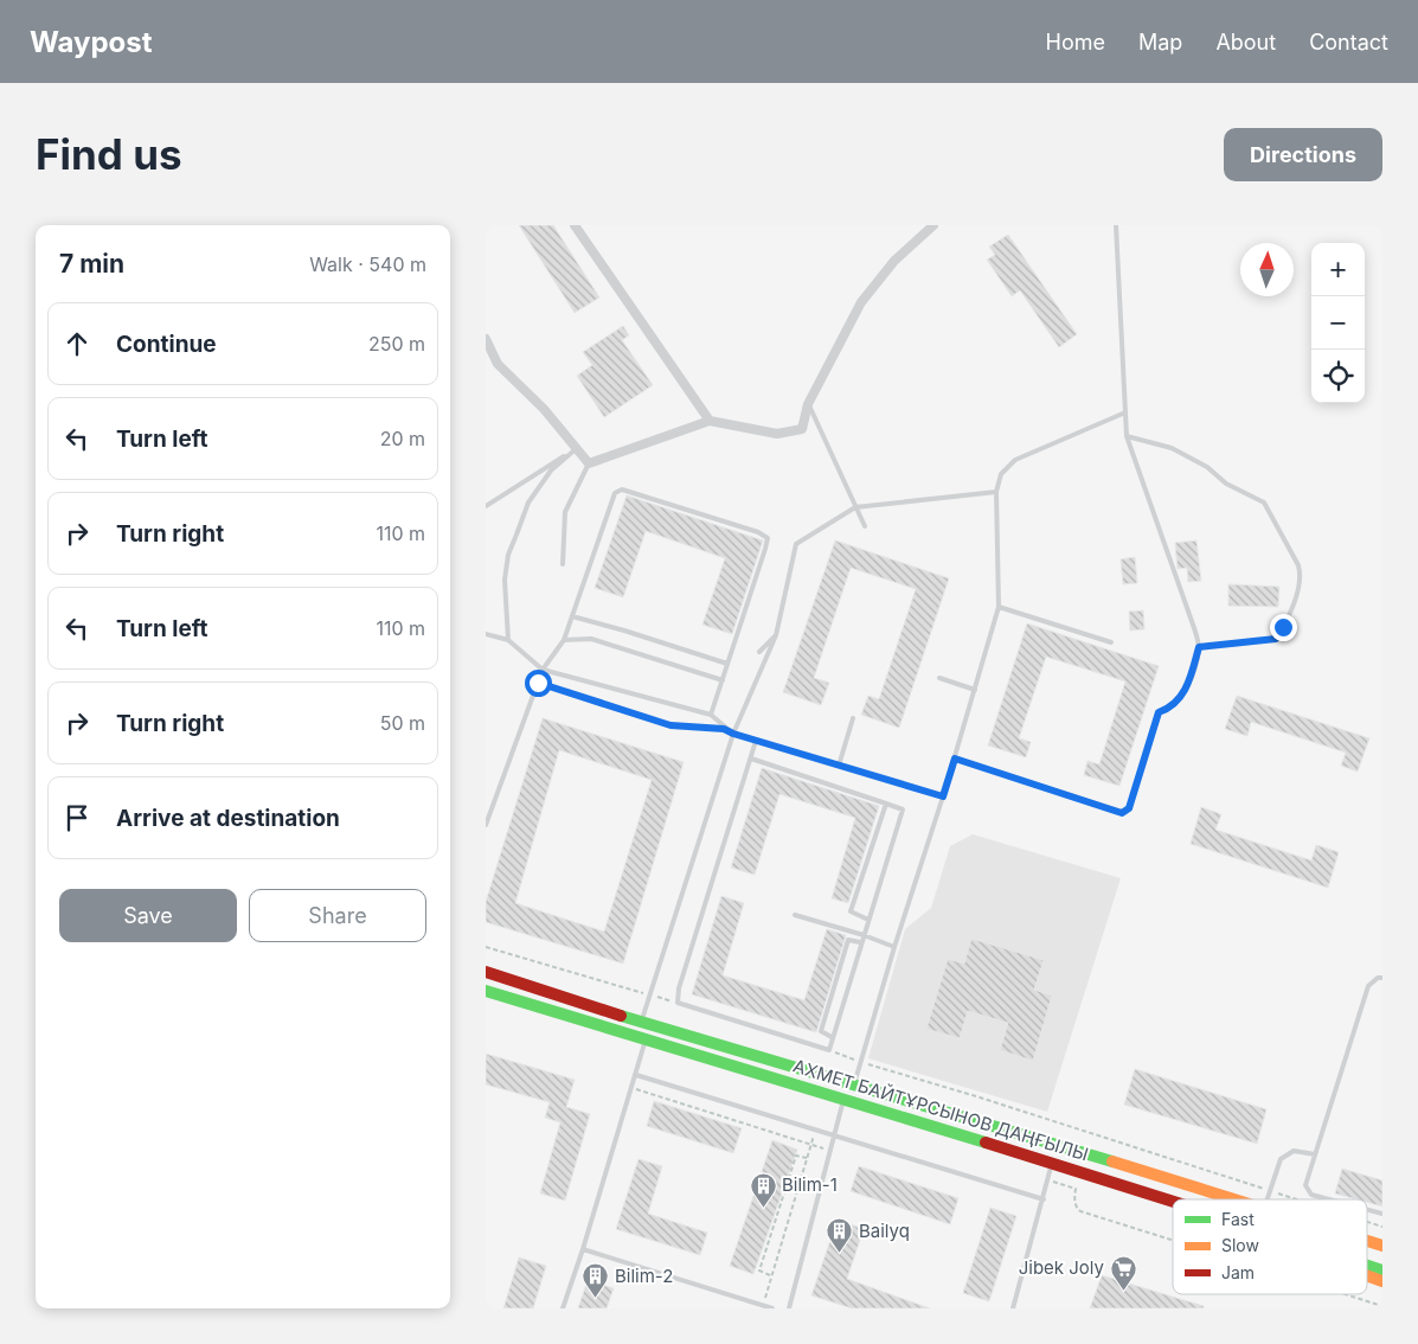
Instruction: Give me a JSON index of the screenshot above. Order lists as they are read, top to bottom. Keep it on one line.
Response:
{"streets":{"street":["АХМЕТ БАЙТҰРСЫНОВ ДАҢҒЫЛЫ"]},"places":{"building":["Bilim-1","Bailyq","Bilim-2"],"supermarket":["Jibek Joly"]},"legend":["Fast","Slow","Jam"],"north":"top","page":{"header":"Waypost","nav":["Home","Map","About","Contact"],"buttons":["Directions",["Save","Share"]],"title":"Find us","heading":["7 min","Walk · 540 m"],"map_buttons":["+","−"],"list":[["Continue","250 m"],["Turn left","20 m"],["Turn right","110 m"],["Turn left","110 m"],["Turn right","50 m"],"Arrive at destination"]}}
